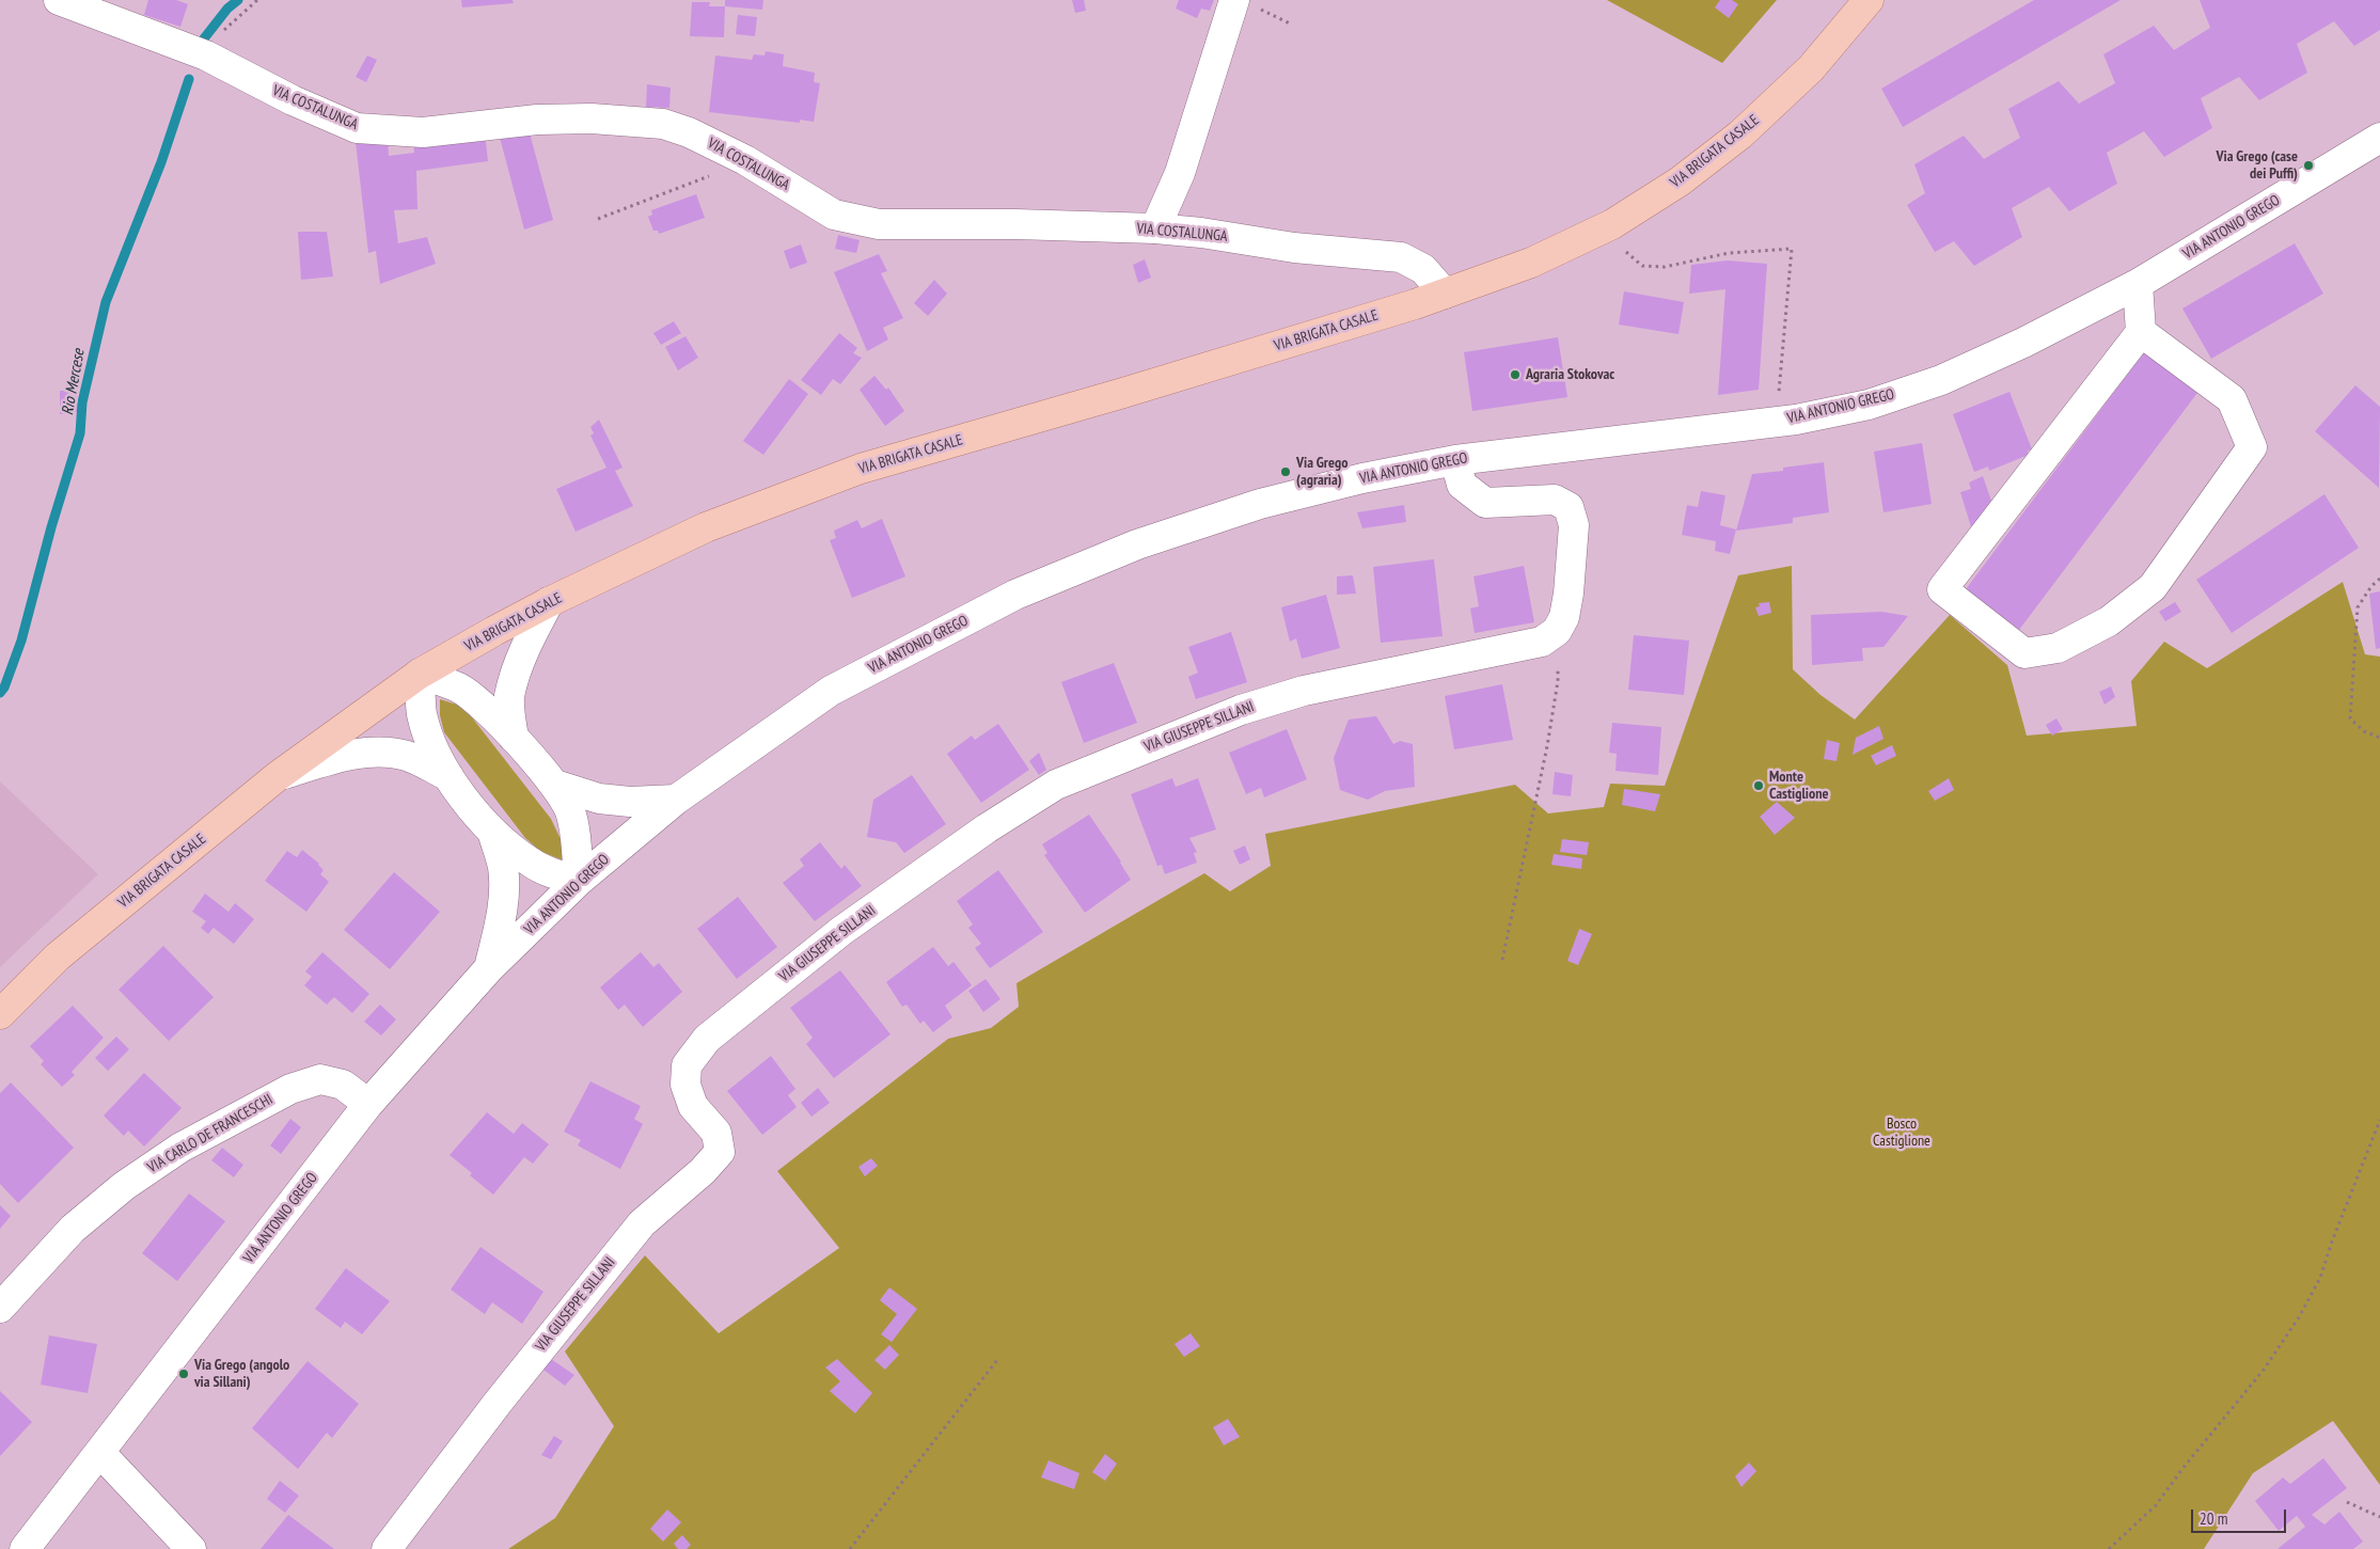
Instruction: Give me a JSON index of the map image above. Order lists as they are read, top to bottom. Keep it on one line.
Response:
{"streets":{"main road":["VIA BRIGATA CASALE"],"street":["VIA COSTALUNGA","VIA ANTONIO GREGO","VIA GIUSEPPE SILLANI","VIA CARLO DE FRANCESCHI"]},"crossings":[["VIA COSTALUNGA","VIA BRIGATA CASALE"],["VIA ANTONIO GREGO","VIA CARLO DE FRANCESCHI"]],"water":["Rio Mercese"],"parks":["Bosco Castiglione"],"places":["Via Grego (case dei Puffi)","Agraria Stokovac","Via Grego (agraria)","Monte Castiglione","Via Grego (angolo via Sillani)"],"scale_bar":"20 m"}
